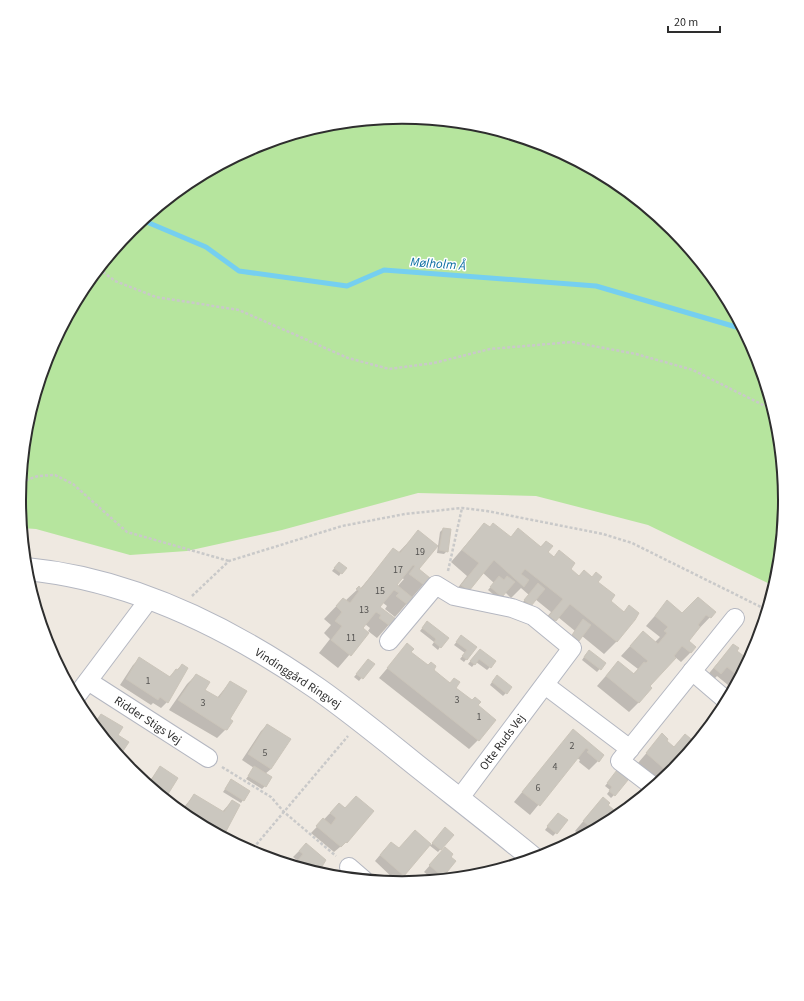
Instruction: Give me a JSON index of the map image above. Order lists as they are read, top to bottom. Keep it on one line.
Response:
{"streets":{"street":["Vindinggård Ringvej","Ridder Stigs Vej","Otte Ruds Vej"]},"crossings":[["Vindinggård Ringvej","Otte Ruds Vej"]],"water":["Mølholm Å"],"house_numbers":["19","17","15","13","11","1","3","3","1","2","5","4","6"],"scale_bar":"20 m"}
